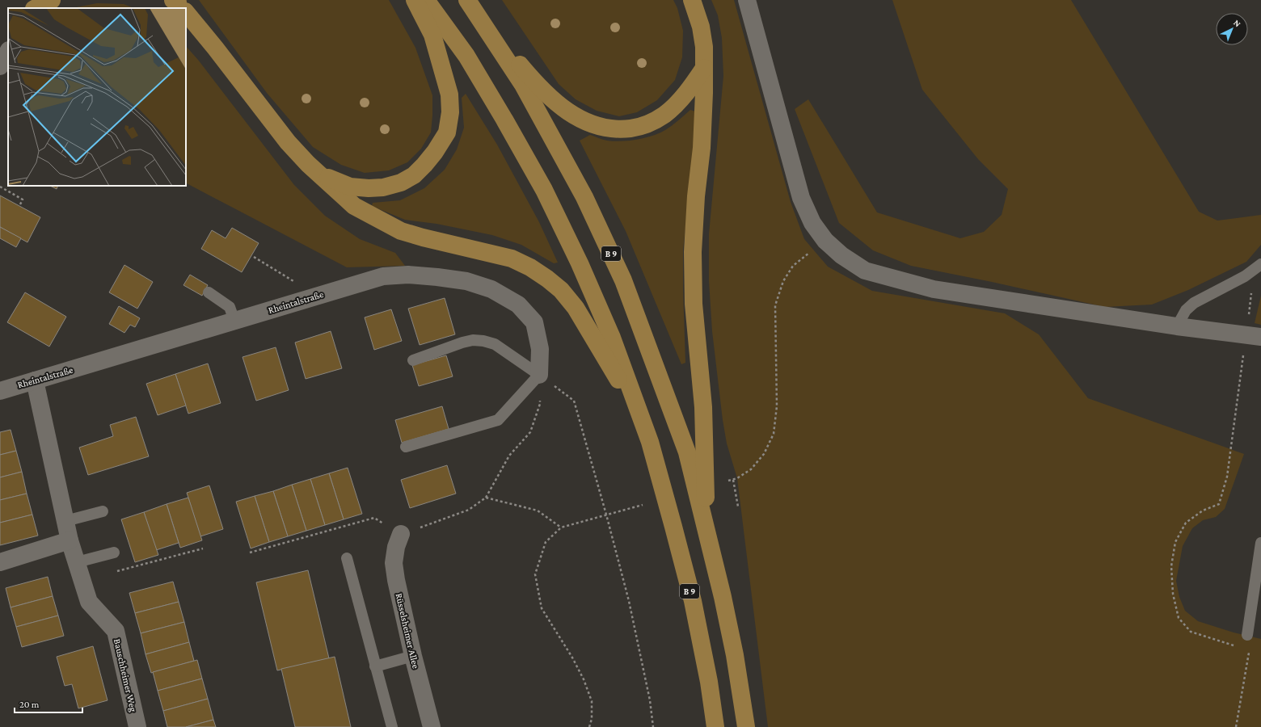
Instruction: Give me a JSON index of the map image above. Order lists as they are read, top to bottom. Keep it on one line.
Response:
{"streets":{"highway":["B 9"],"street":["Rheintalstraße","Rüsselsheimer Allee","Bauschheimer Weg"]},"crossings":[["Rheintalstraße","Bauschheimer Weg"]],"scale_bar":"20 m","north":"top right"}
